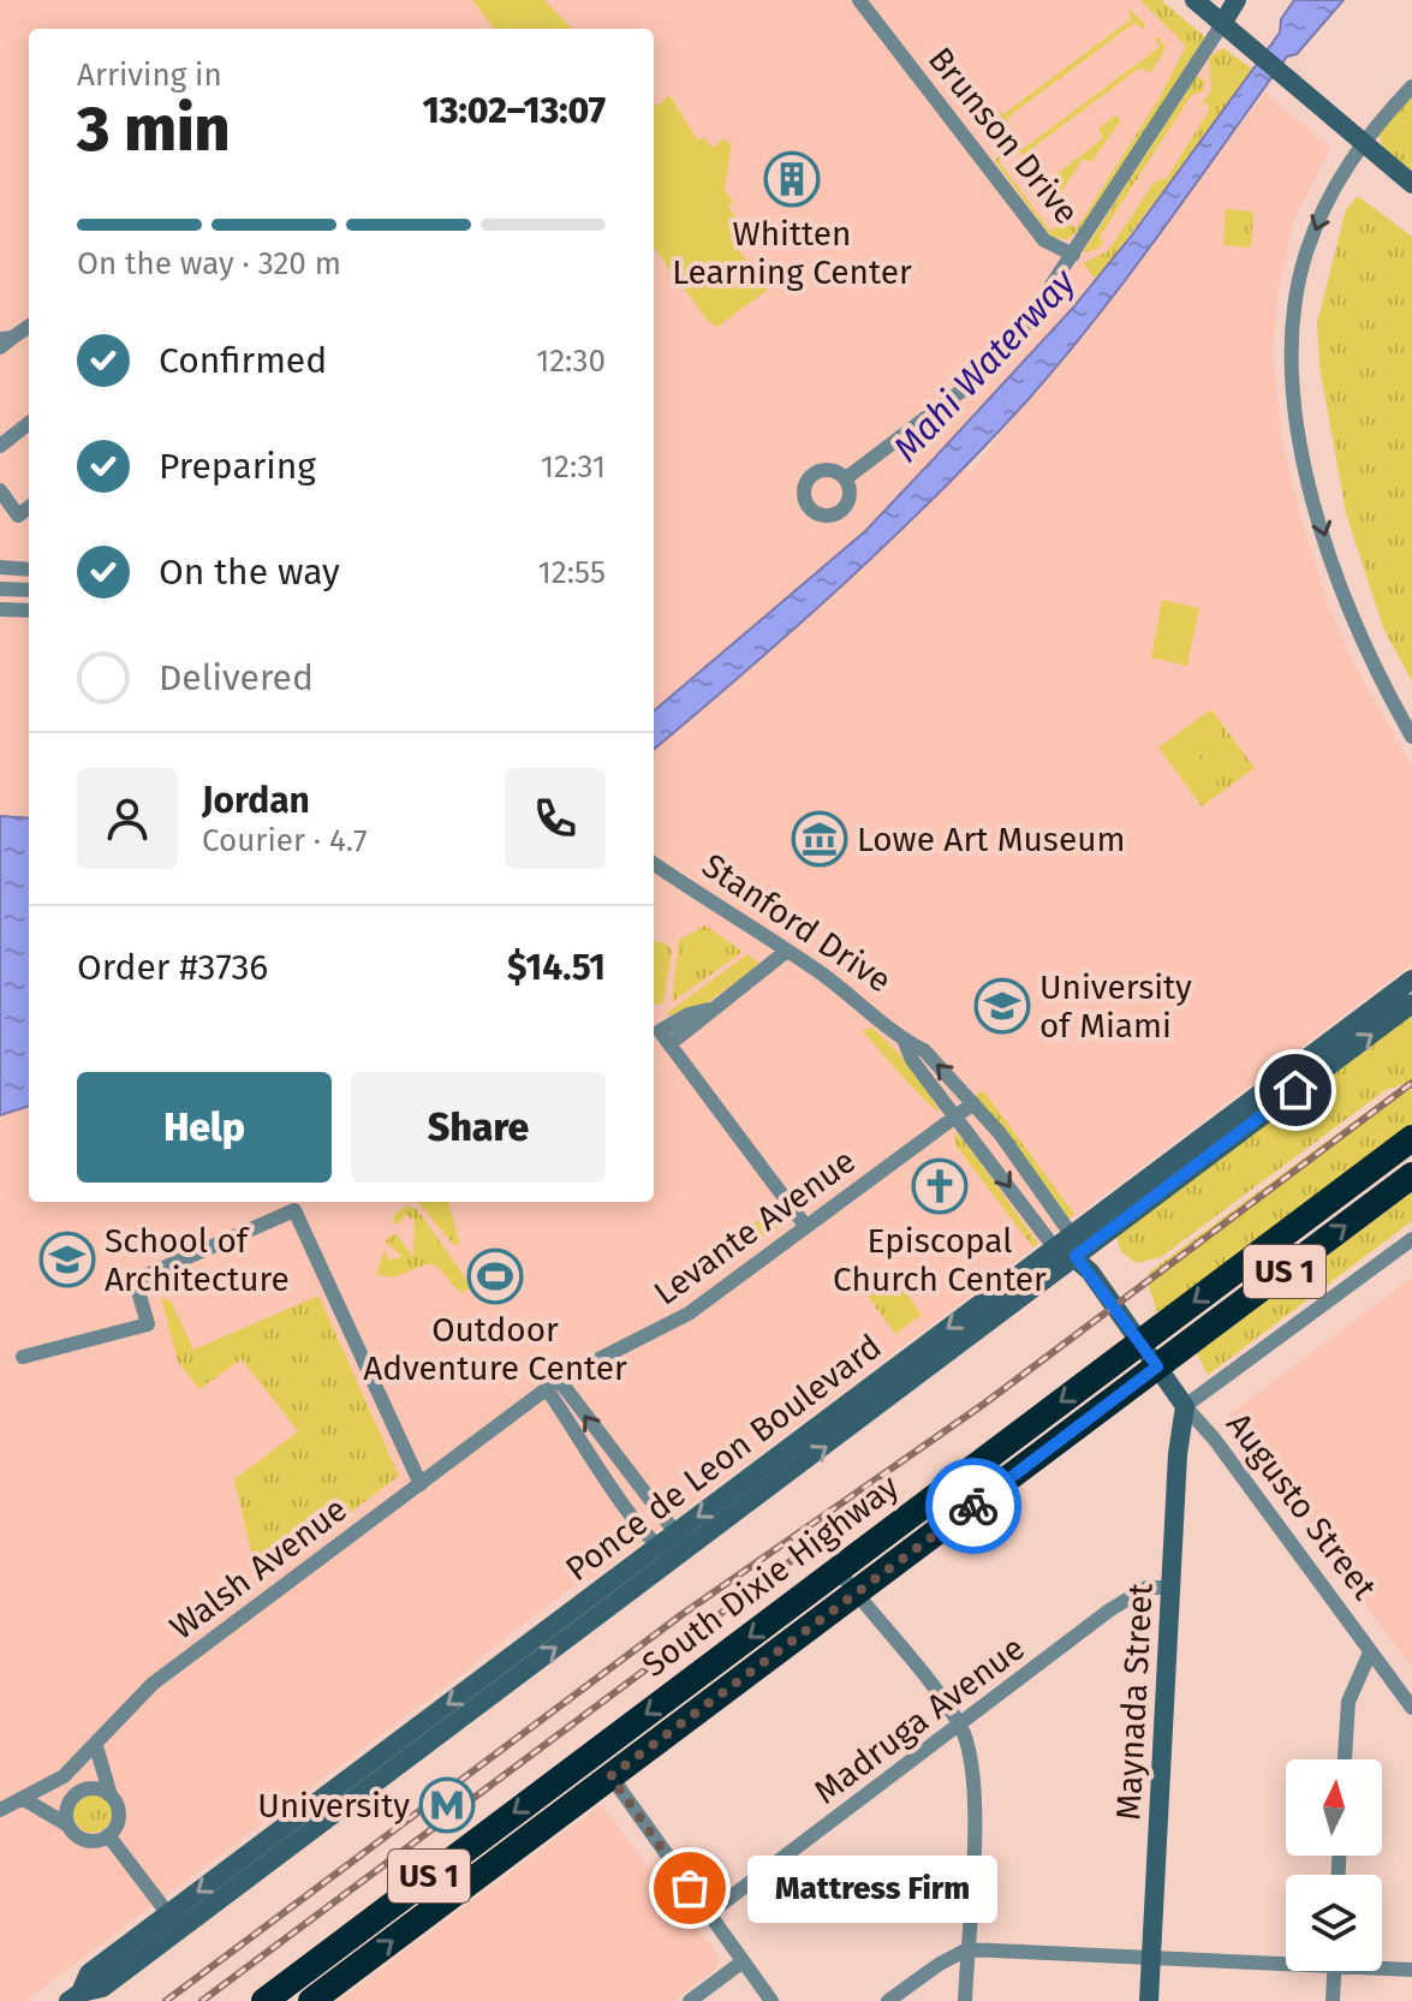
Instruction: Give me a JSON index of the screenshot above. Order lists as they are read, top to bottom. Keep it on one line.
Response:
{"streets":{"highway":["US 1","South Dixie Highway"],"street":["Brunson Drive","Stanford Drive","Levante Avenue","Ponce de Leon Boulevard","Augusto Street","Walsh Avenue","Maynada Street","Madruga Avenue"]},"crossings":[["Stanford Drive","Levante Avenue"],["Stanford Drive","Ponce de Leon Boulevard"],["Stanford Drive","Augusto Street"],["Stanford Drive","South Dixie Highway"],["Levante Avenue","Walsh Avenue"],["Augusto Street","South Dixie Highway"],["Augusto Street","Maynada Street"],["Maynada Street","Madruga Avenue"]],"water":["Mahi Waterway"],"places":{"building":["Whitten Learning Center"],"museum":["Lowe Art Museum"],"school or university":["University of Miami","School of Architecture"],"church":["Episcopal Church Center"],"sports":["Outdoor Adventure Center"],"metro station":["University"],"other":["Mattress Firm"]},"north":"top","page":{"heading":["3 min","Arriving in","13:02–13:07"],"panel":["Jordan","Courier · 4.7","Order #3736","$14.51"],"bar":"On the way · 320 m","list":[["Confirmed","12:30"],["Preparing","12:31"],["On the way","12:55"],"Delivered"],"buttons":["Help","Share"],"bubble":"Mattress Firm"}}
